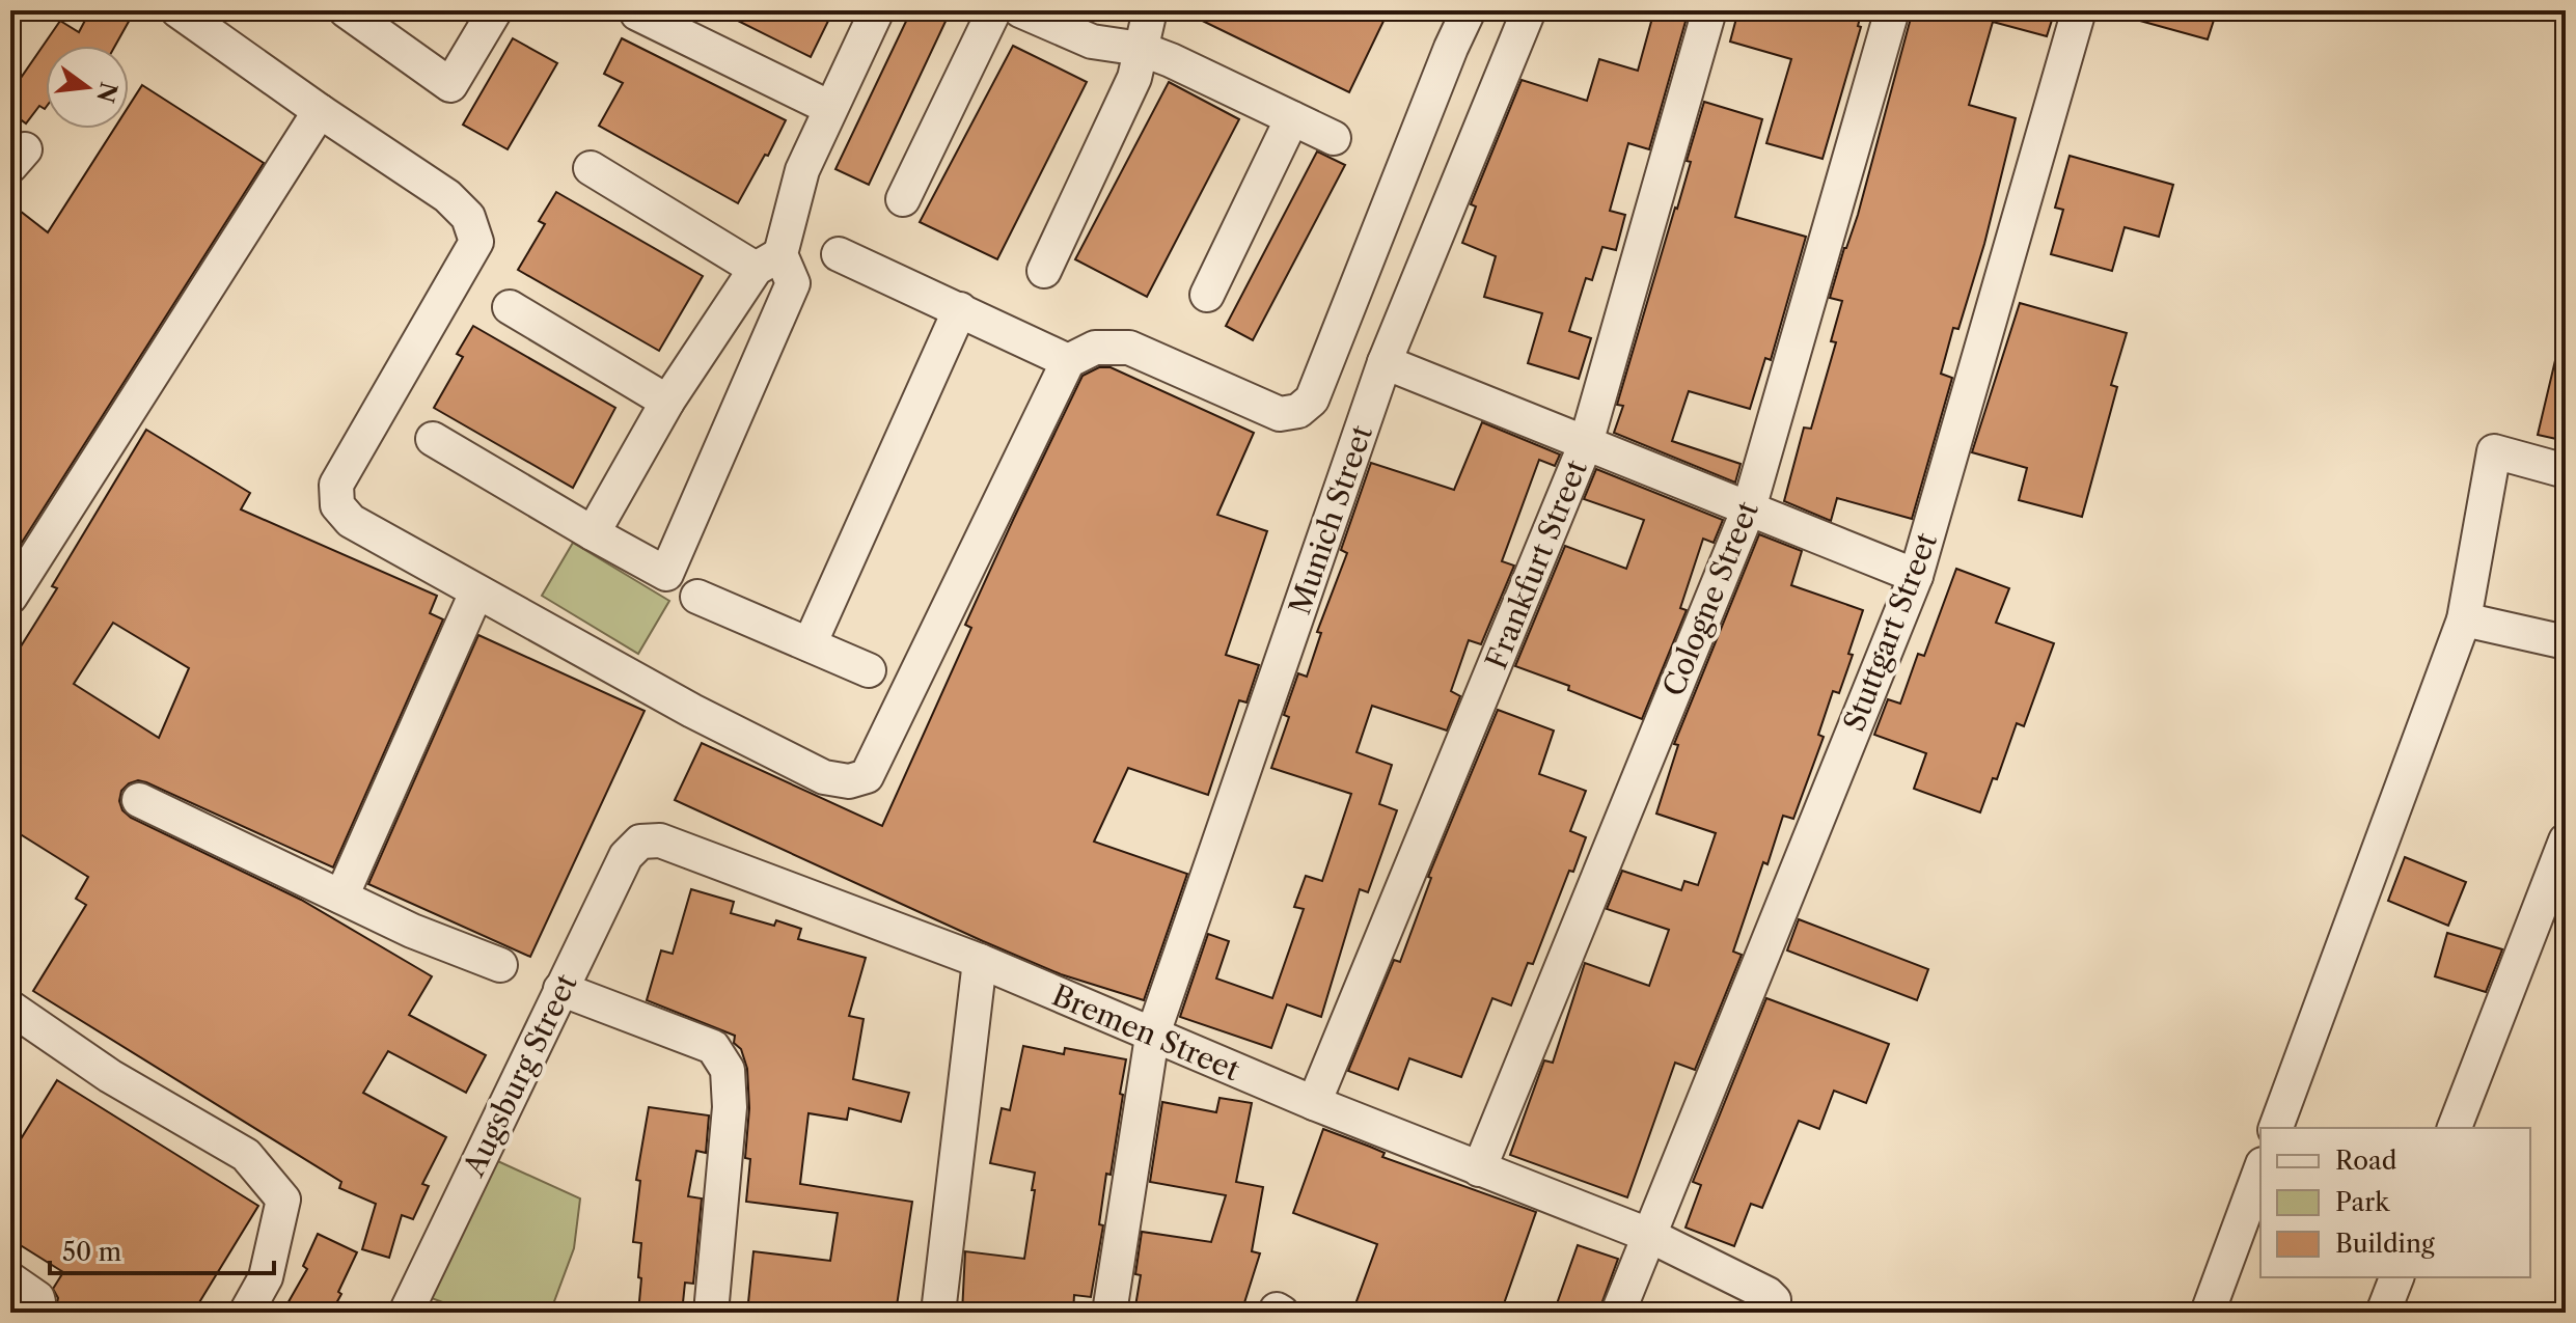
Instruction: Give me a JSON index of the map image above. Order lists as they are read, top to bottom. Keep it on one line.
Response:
{"streets":{"street":["Munich Street","Frankfurt Street","Cologne Street","Stuttgart Street","Bremen Street","Augsburg Street"]},"crossings":[["Munich Street","Bremen Street"],["Frankfurt Street","Bremen Street"],["Cologne Street","Bremen Street"],["Stuttgart Street","Bremen Street"],["Bremen Street","Augsburg Street"]],"legend":["Road","Park","Building"],"scale_bar":"50 m","north":"right"}
